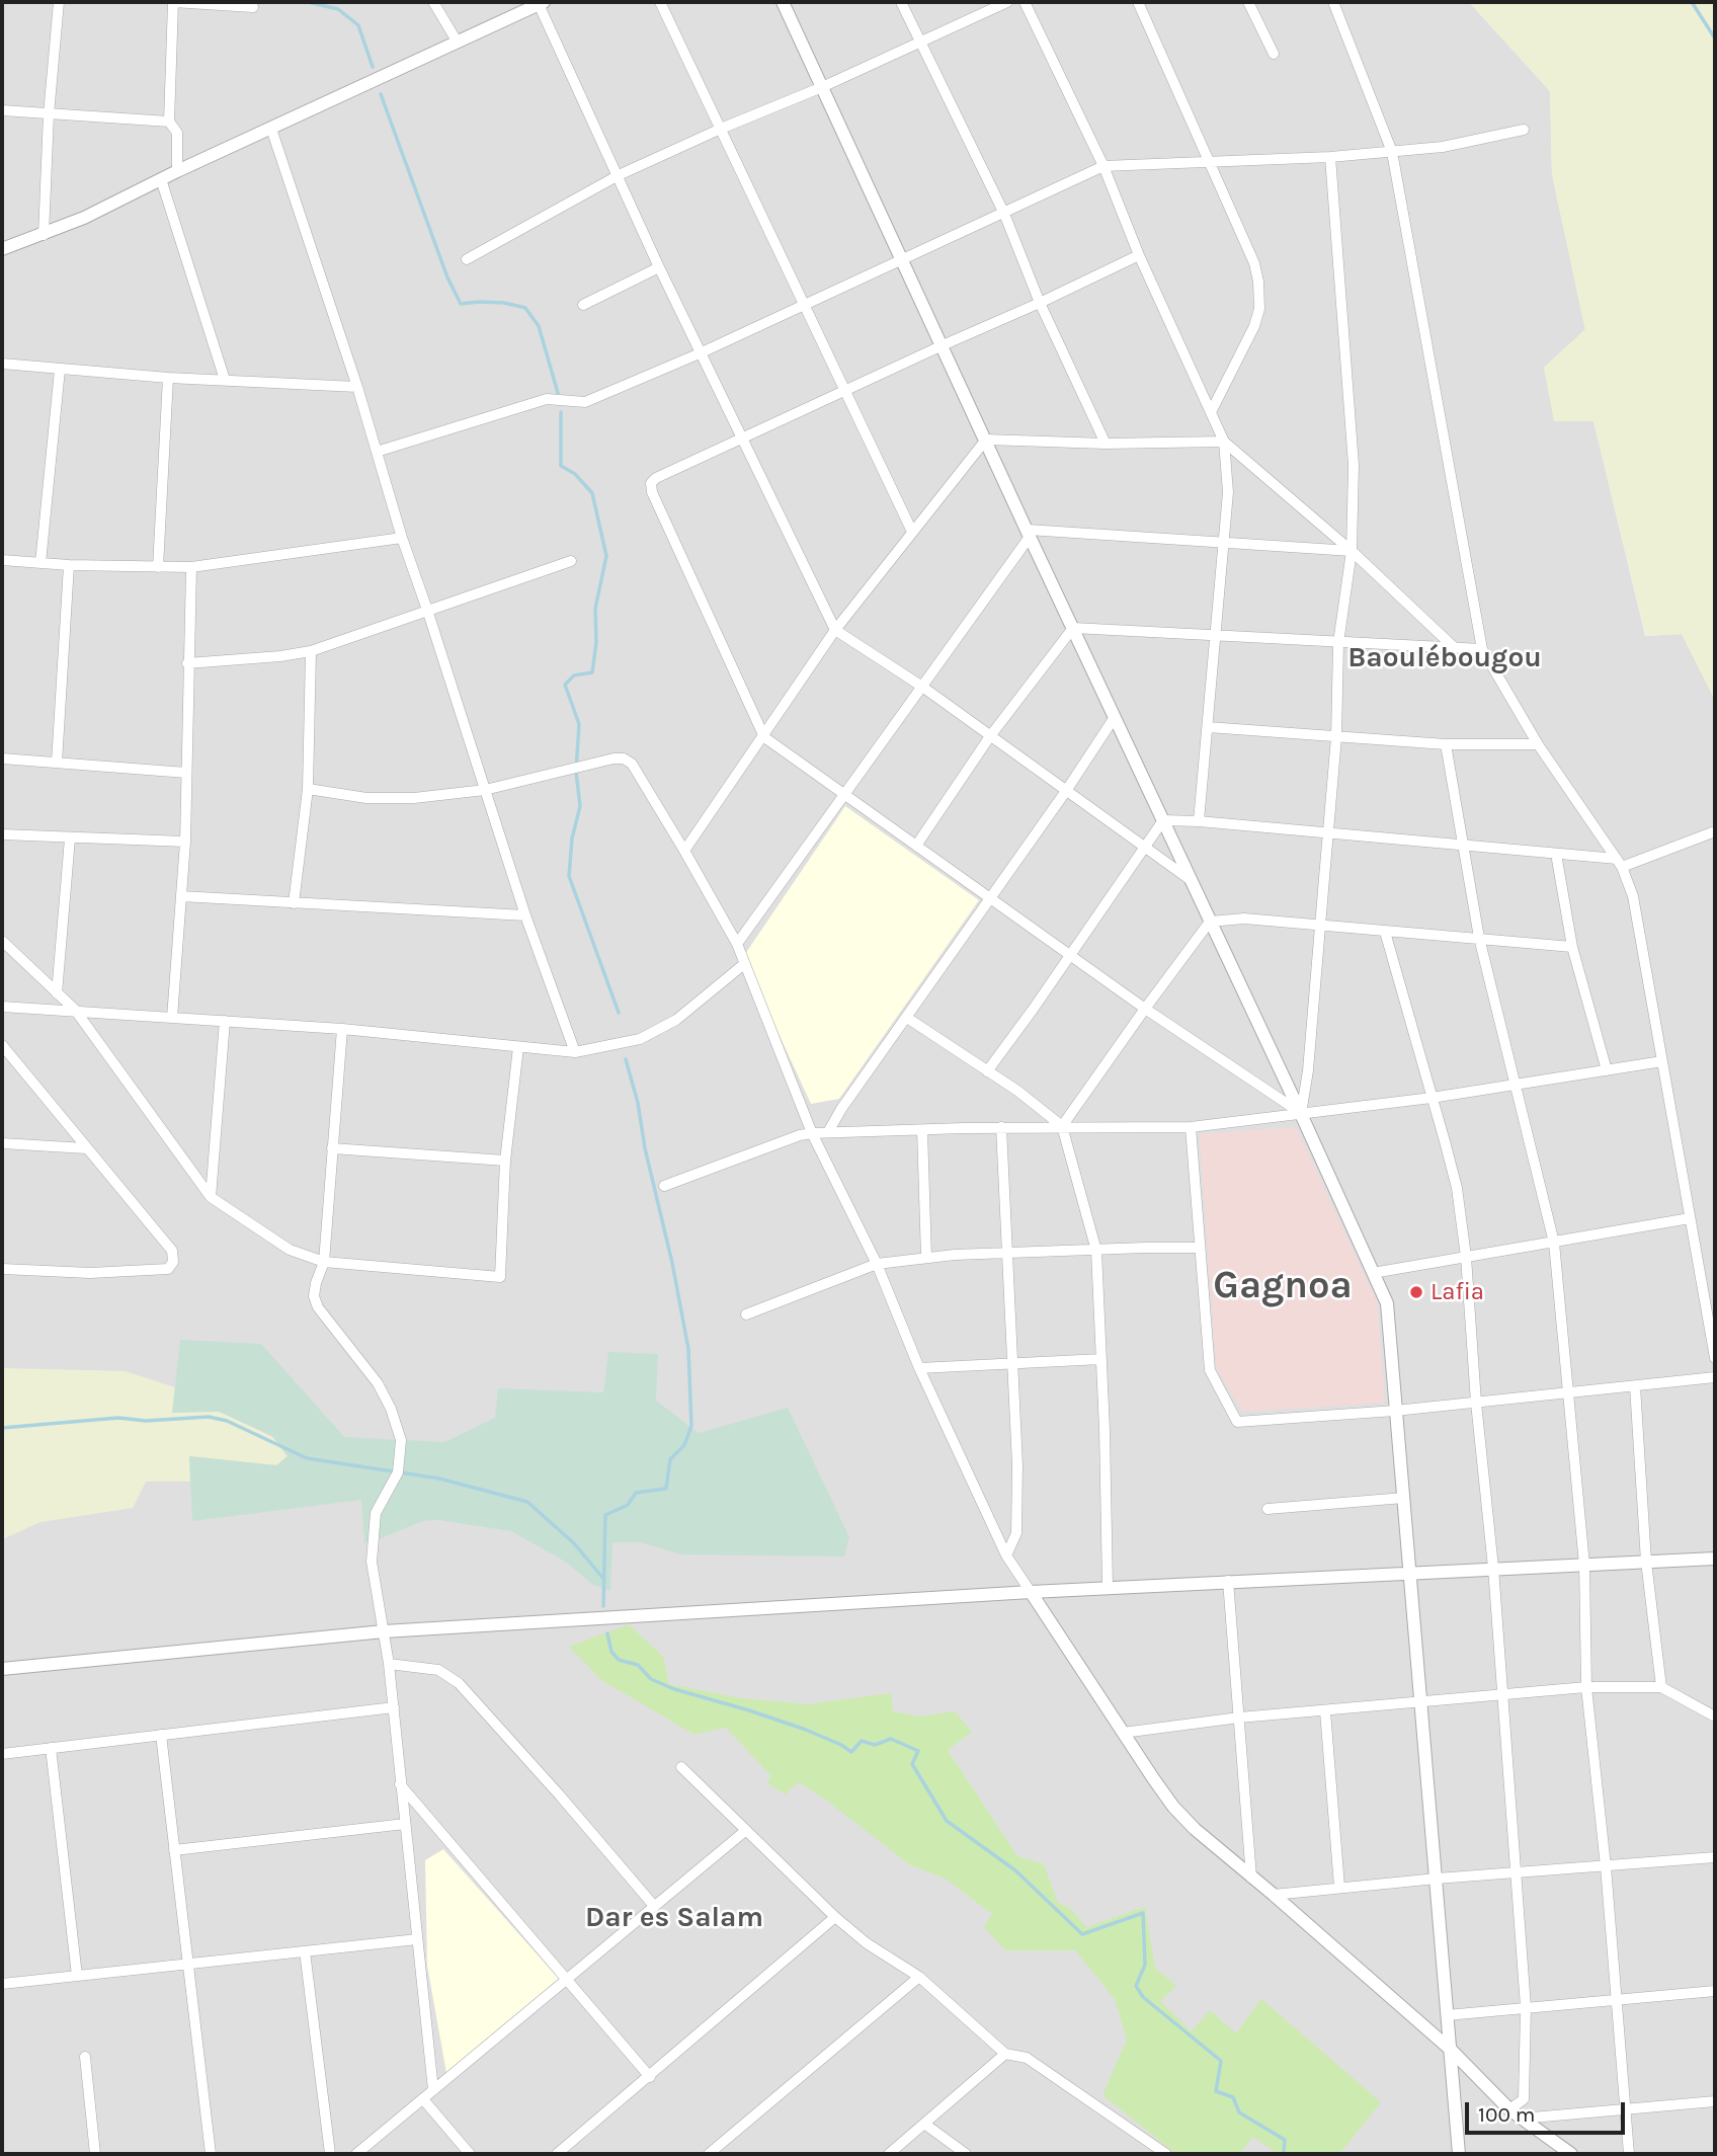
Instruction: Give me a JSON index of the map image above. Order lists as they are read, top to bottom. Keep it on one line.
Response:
{"districts":["Baoulébougou","Gagnoa","Dar es Salam"],"places":["Lafia"],"scale_bar":"100 m"}
